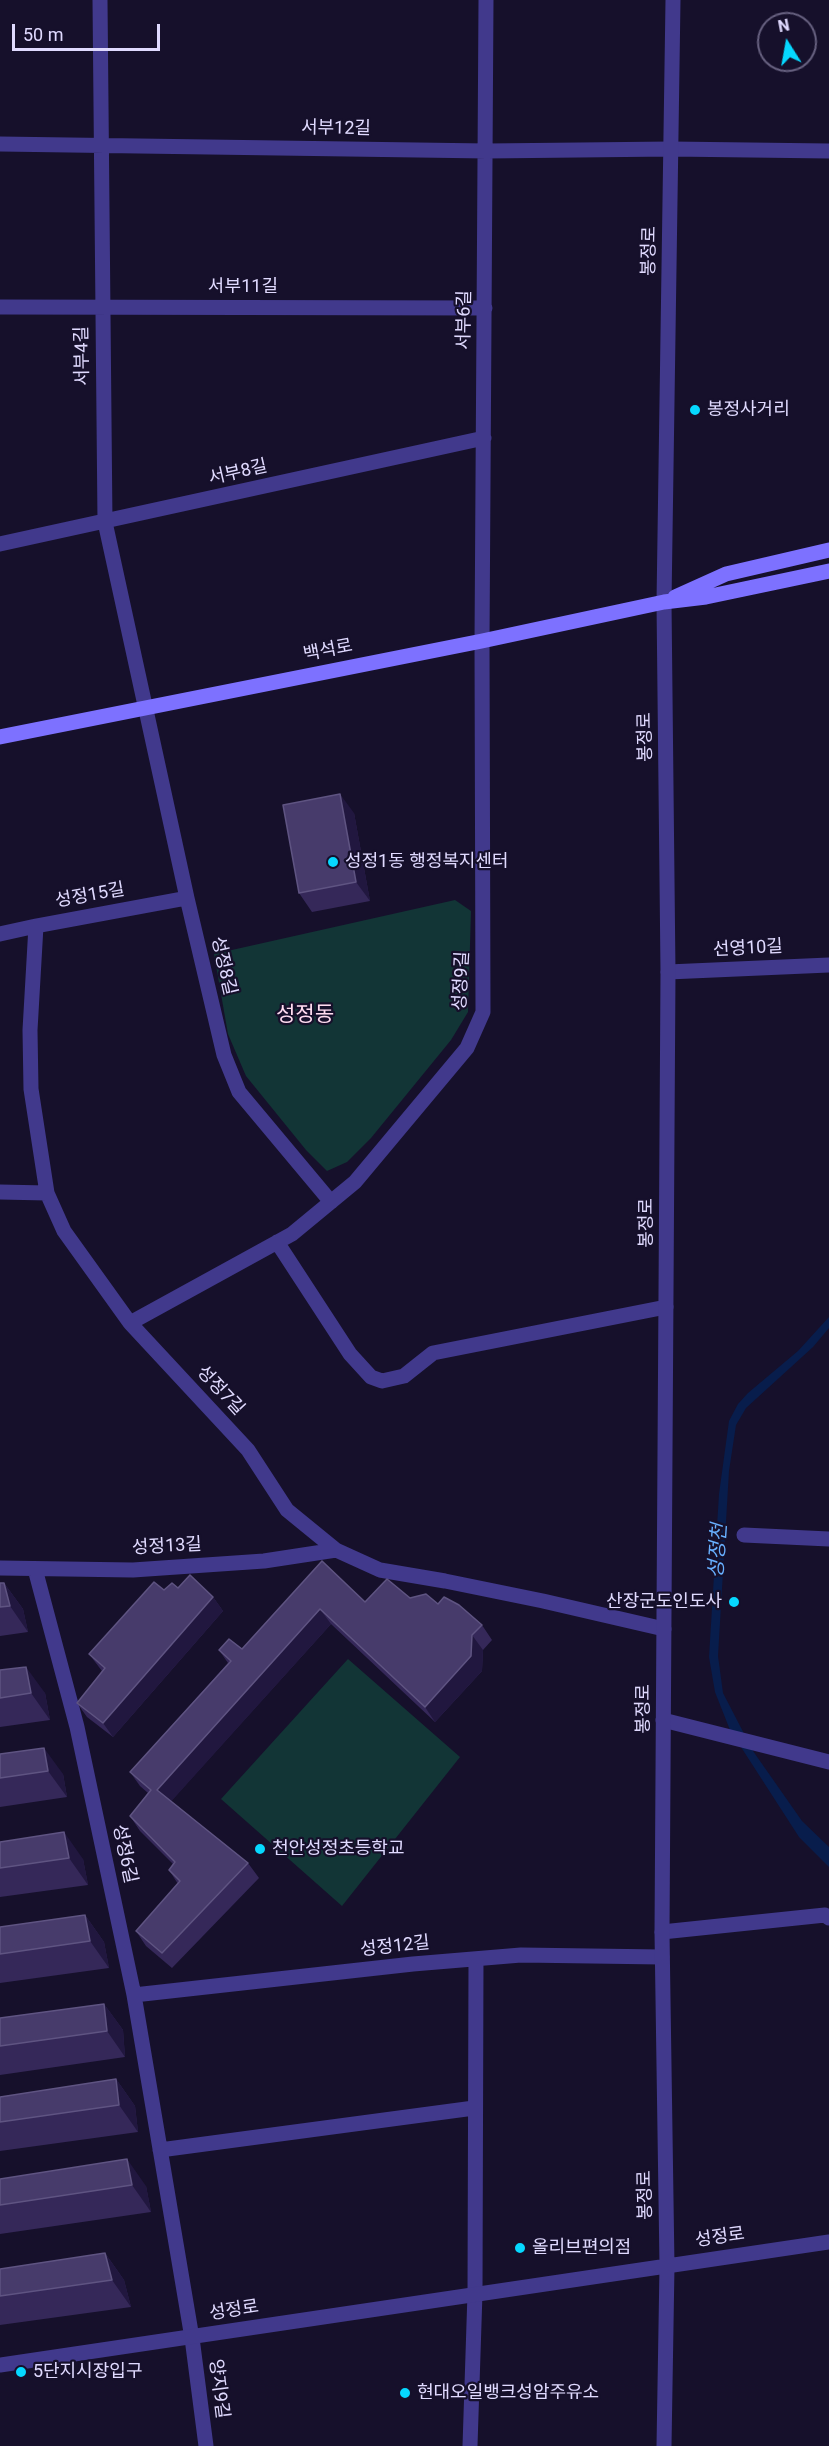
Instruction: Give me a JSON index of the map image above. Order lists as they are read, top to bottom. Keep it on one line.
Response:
{"streets":{"main road":["백석로"],"street":["서부12길","봉정로","서부11길","서부6길","서부4길","서부8길","성정15길","선영10길","성정8길","성정9길","성정7길","성정13길","성정6길","성정12길","성정로","양지9길"]},"crossings":[["서부12길","봉정로"],["서부12길","서부6길"],["서부12길","서부4길"],["봉정로","백석로"],["봉정로","선영10길"],["봉정로","성정7길"],["봉정로","성정12길"],["봉정로","성정로"],["서부11길","서부6길"],["서부11길","서부4길"],["서부6길","서부8길"],["서부6길","백석로"],["서부6길","성정9길"],["서부4길","서부8길"],["서부4길","백석로"],["서부4길","성정8길"],["백석로","성정8길"],["백석로","성정9길"],["성정15길","성정8길"],["성정15길","성정7길"],["성정8길","성정9길"],["성정9길","성정7길"],["성정7길","성정13길"],["성정13길","성정6길"],["성정6길","성정12길"],["성정6길","성정로"],["성정6길","양지9길"],["성정로","양지9길"]],"districts":["성정동"],"water":["성정천"],"places":["봉정사거리","성정1동 행정복지센터","산장군도인도사","천안성정초등학교","올리브편의점","5단지시장입구","현대오일뱅크성암주유소"],"scale_bar":"50 m","north":"top"}
